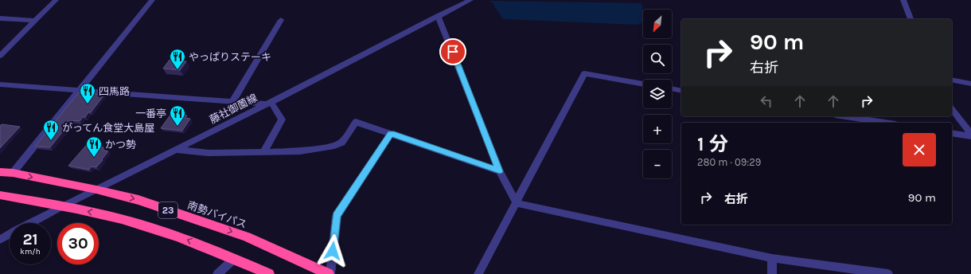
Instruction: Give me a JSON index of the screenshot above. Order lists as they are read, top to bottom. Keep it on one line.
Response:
{"streets":{"highway":["23","南勢バイパス"],"street":["藤社御薗線"]},"crossings":[["藤社御薗線","23"],["藤社御薗線","南勢バイパス"]],"places":{"restaurant":["やっぱりステーキ","四馬路","一番亭","がってん食堂大島屋","かつ勢"]},"north":"bottom left","page":{"map_buttons":["+","−"],"turn":["90 m","右折"],"heading":["1 分","280 m · 09:29"],"list":[{"name":"右折","value":"90 m"}],"speed":"21 km/h","limit":"30"}}
